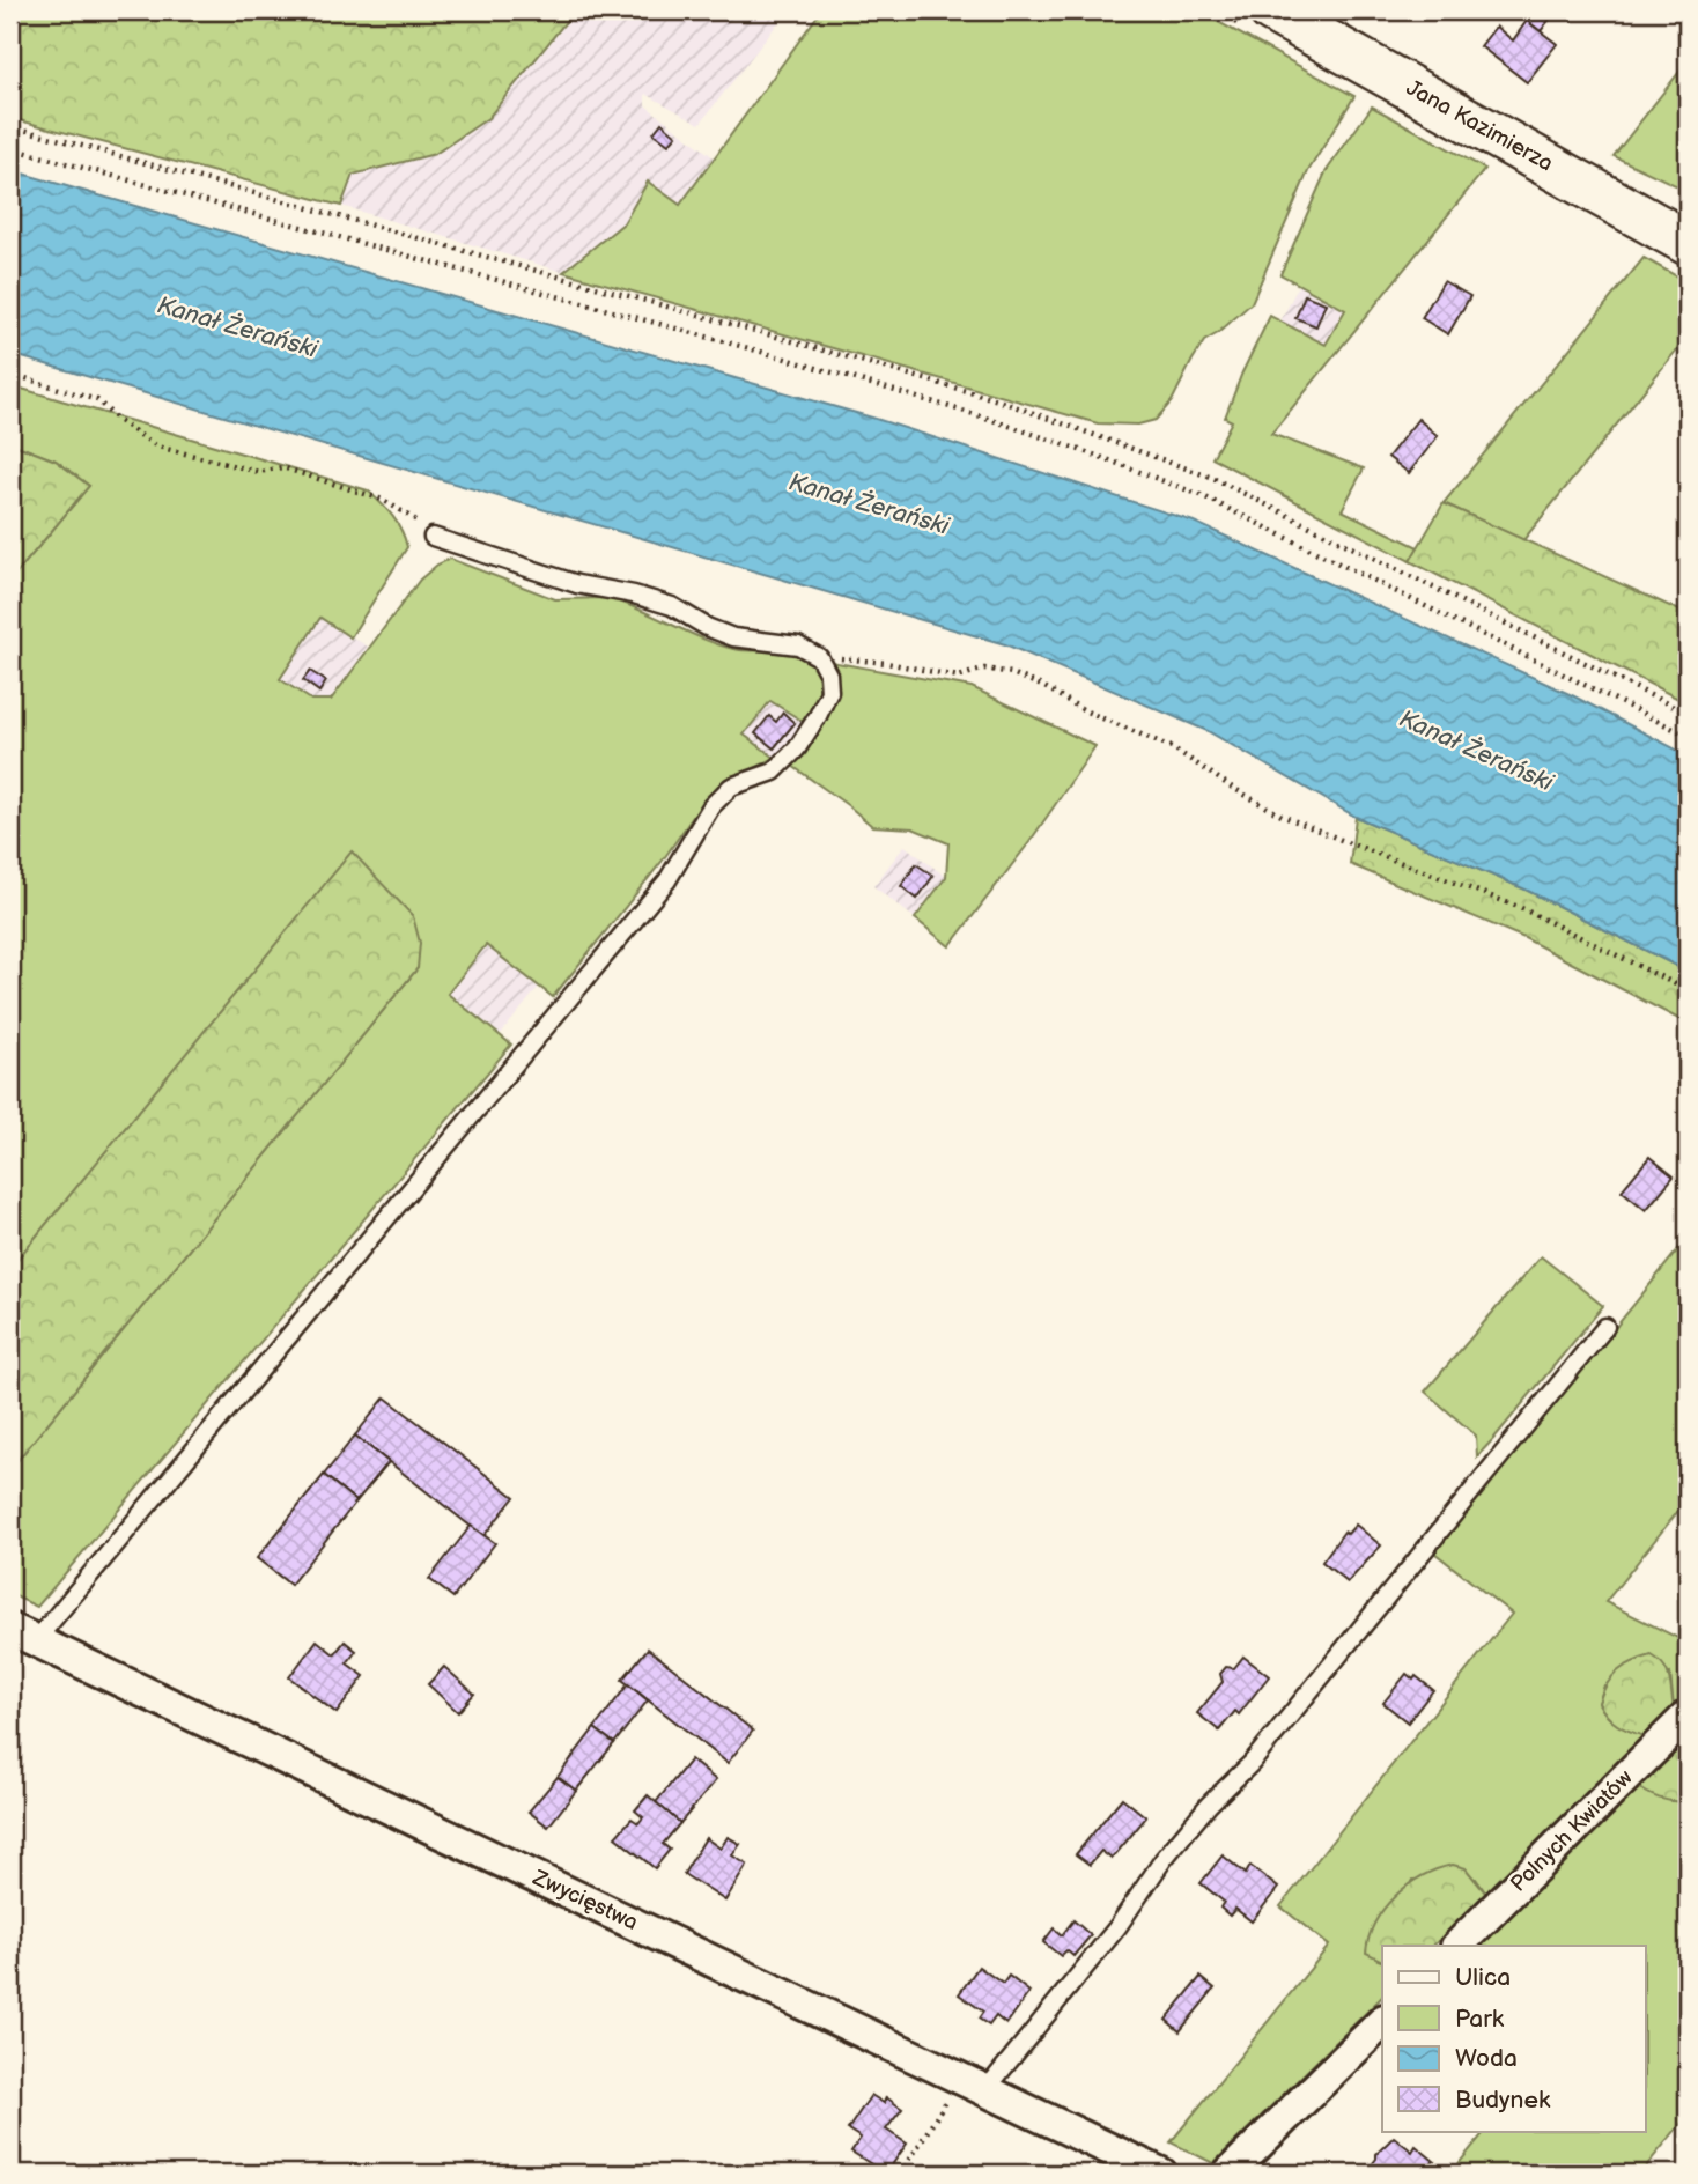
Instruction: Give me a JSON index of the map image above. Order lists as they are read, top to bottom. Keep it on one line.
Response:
{"streets":{"main road":["Jana Kazimierza"],"street":["Polnych Kwiatów","Zwycięstwa"]},"water":["Kanał Żerański"],"legend":["Ulica","Park","Woda","Budynek"]}
